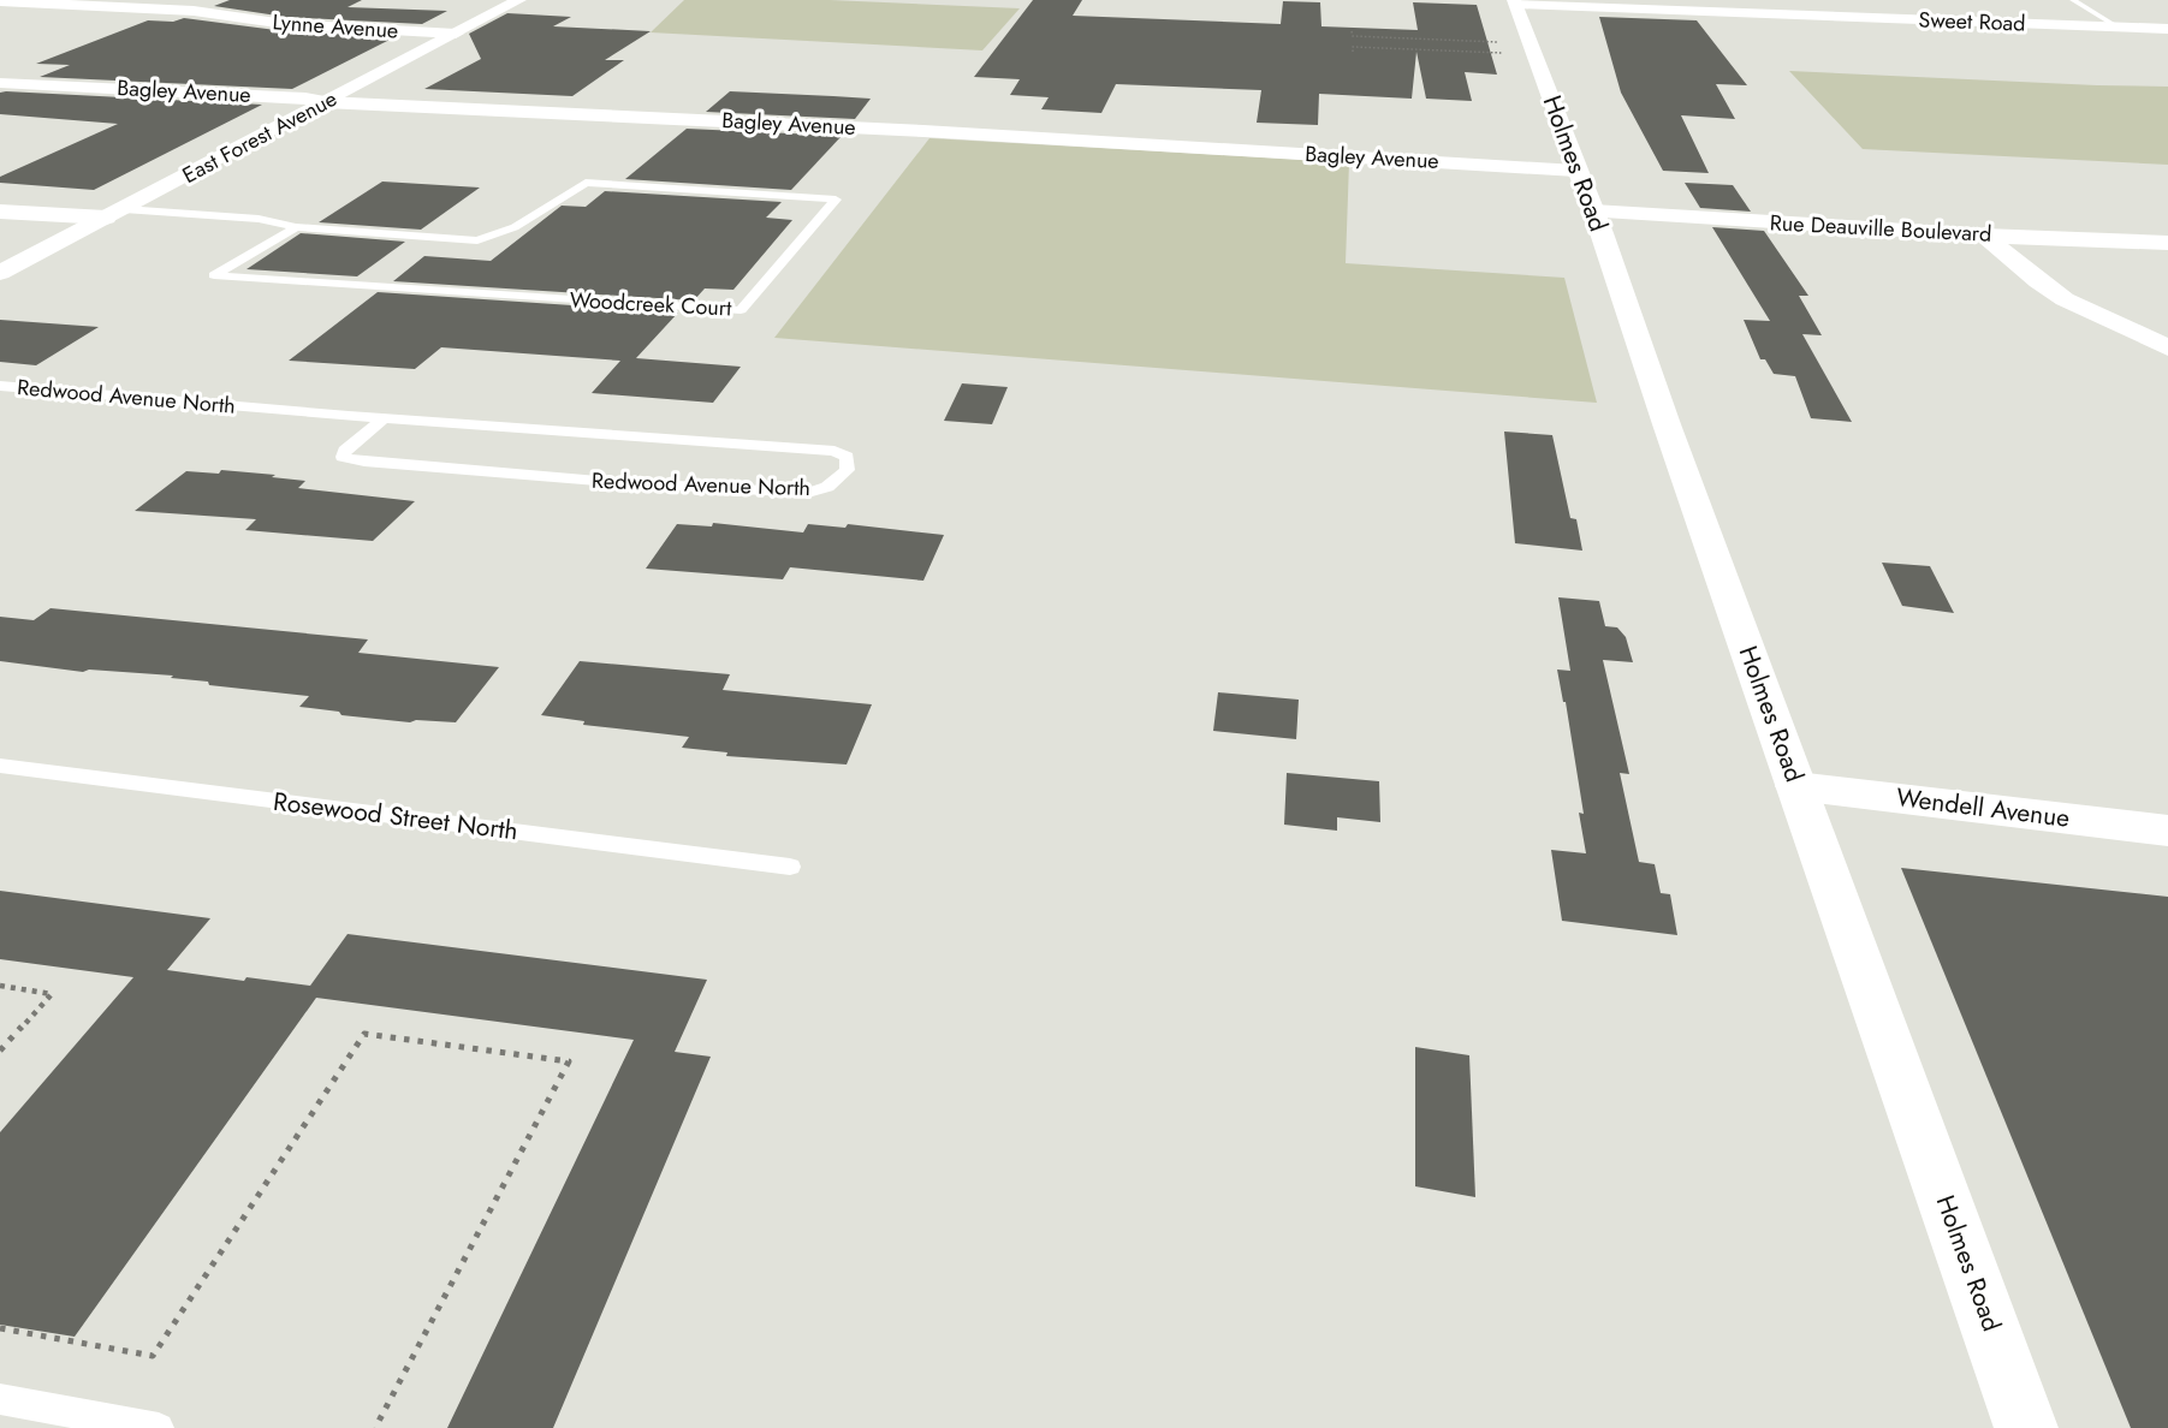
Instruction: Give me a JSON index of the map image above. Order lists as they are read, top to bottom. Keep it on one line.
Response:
{"streets":{"street":["Sweet Road","Lynne Avenue","Bagley Avenue","East Forest Avenue","Holmes Road","Rue Deauville Boulevard","Wendell Avenue"],"lane":["Woodcreek Court","Redwood Avenue North","Rosewood Street North"]},"crossings":[["Sweet Road","Holmes Road"],["Lynne Avenue","East Forest Avenue"],["Bagley Avenue","East Forest Avenue"],["Bagley Avenue","Holmes Road"],["East Forest Avenue","Woodcreek Court"],["Holmes Road","Rue Deauville Boulevard"],["Holmes Road","Wendell Avenue"]]}
